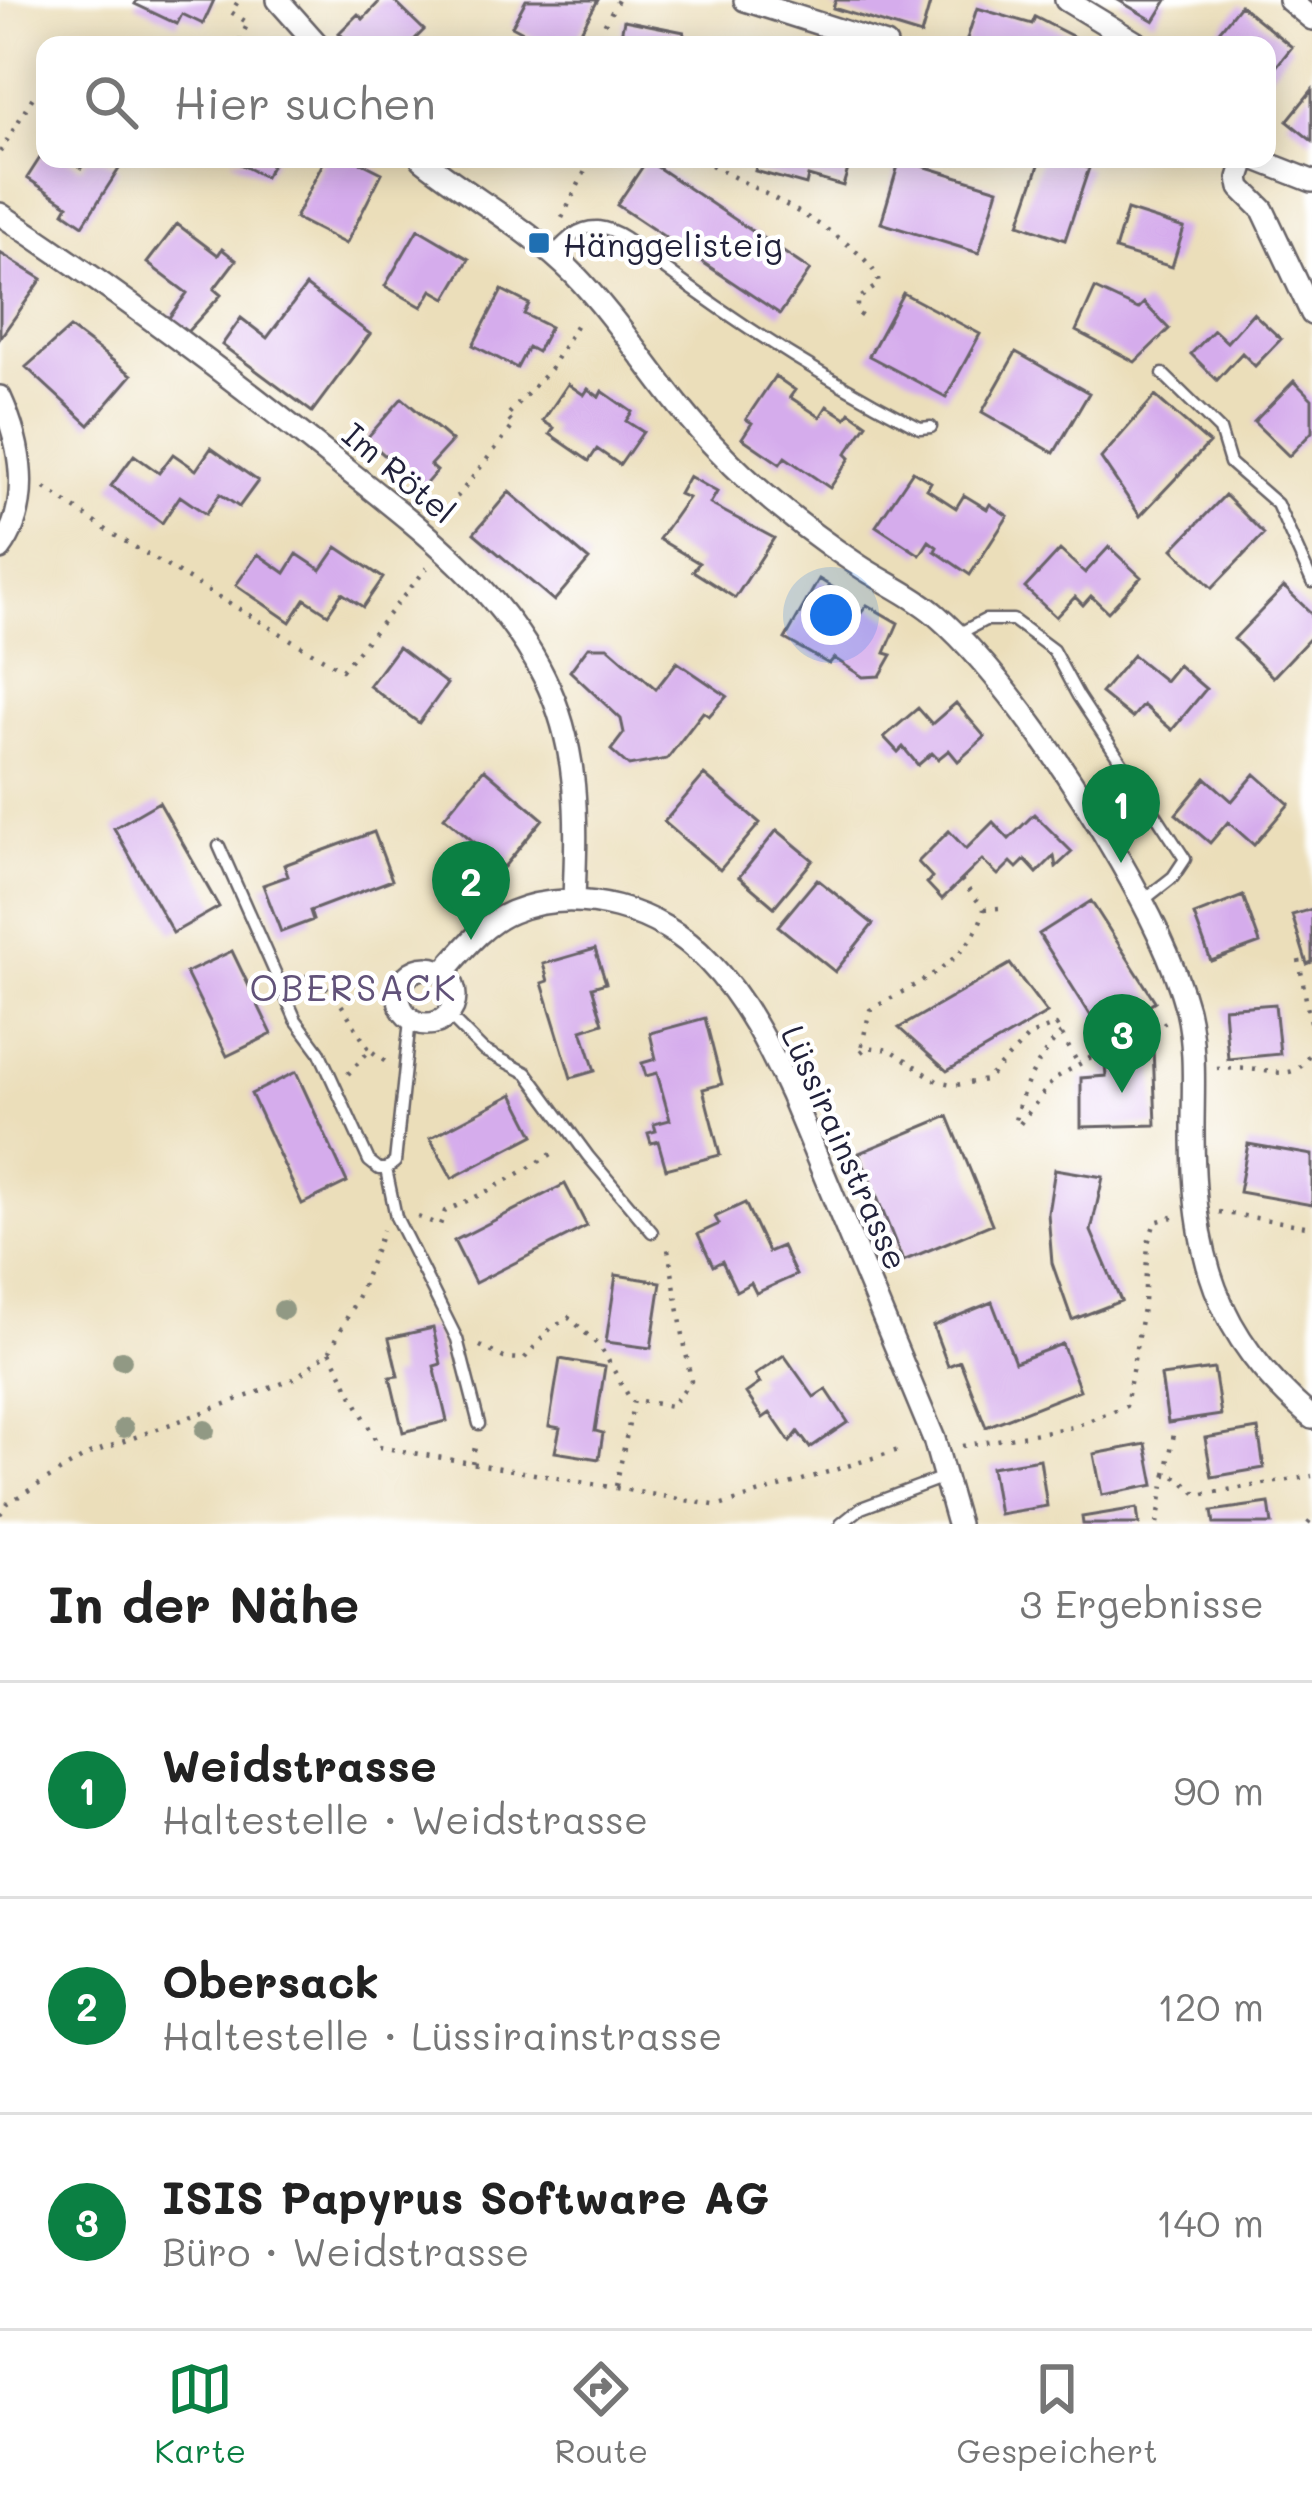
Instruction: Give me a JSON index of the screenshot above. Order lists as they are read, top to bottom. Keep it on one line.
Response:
{"streets":{"street":["Im Rötel","Lüssirainstrasse"]},"crossings":[["Im Rötel","Lüssirainstrasse"]],"districts":["OBERSACK"],"places":{"transit":["Hänggelisteig"]},"page":{"search":"Hier suchen","pins":["1","2","3"],"heading":["In der Nähe","3 Ergebnisse"],"list":[{"mark":"1","name":"Weidstrasse","note":"Haltestelle · Weidstrasse","value":"90 m"},{"mark":"2","name":"Obersack","note":"Haltestelle · Lüssirainstrasse","value":"120 m"},{"mark":"3","name":"ISIS Papyrus Software AG","note":"Büro · Weidstrasse","value":"140 m"}],"nav":["Karte","Route","Gespeichert"]}}
